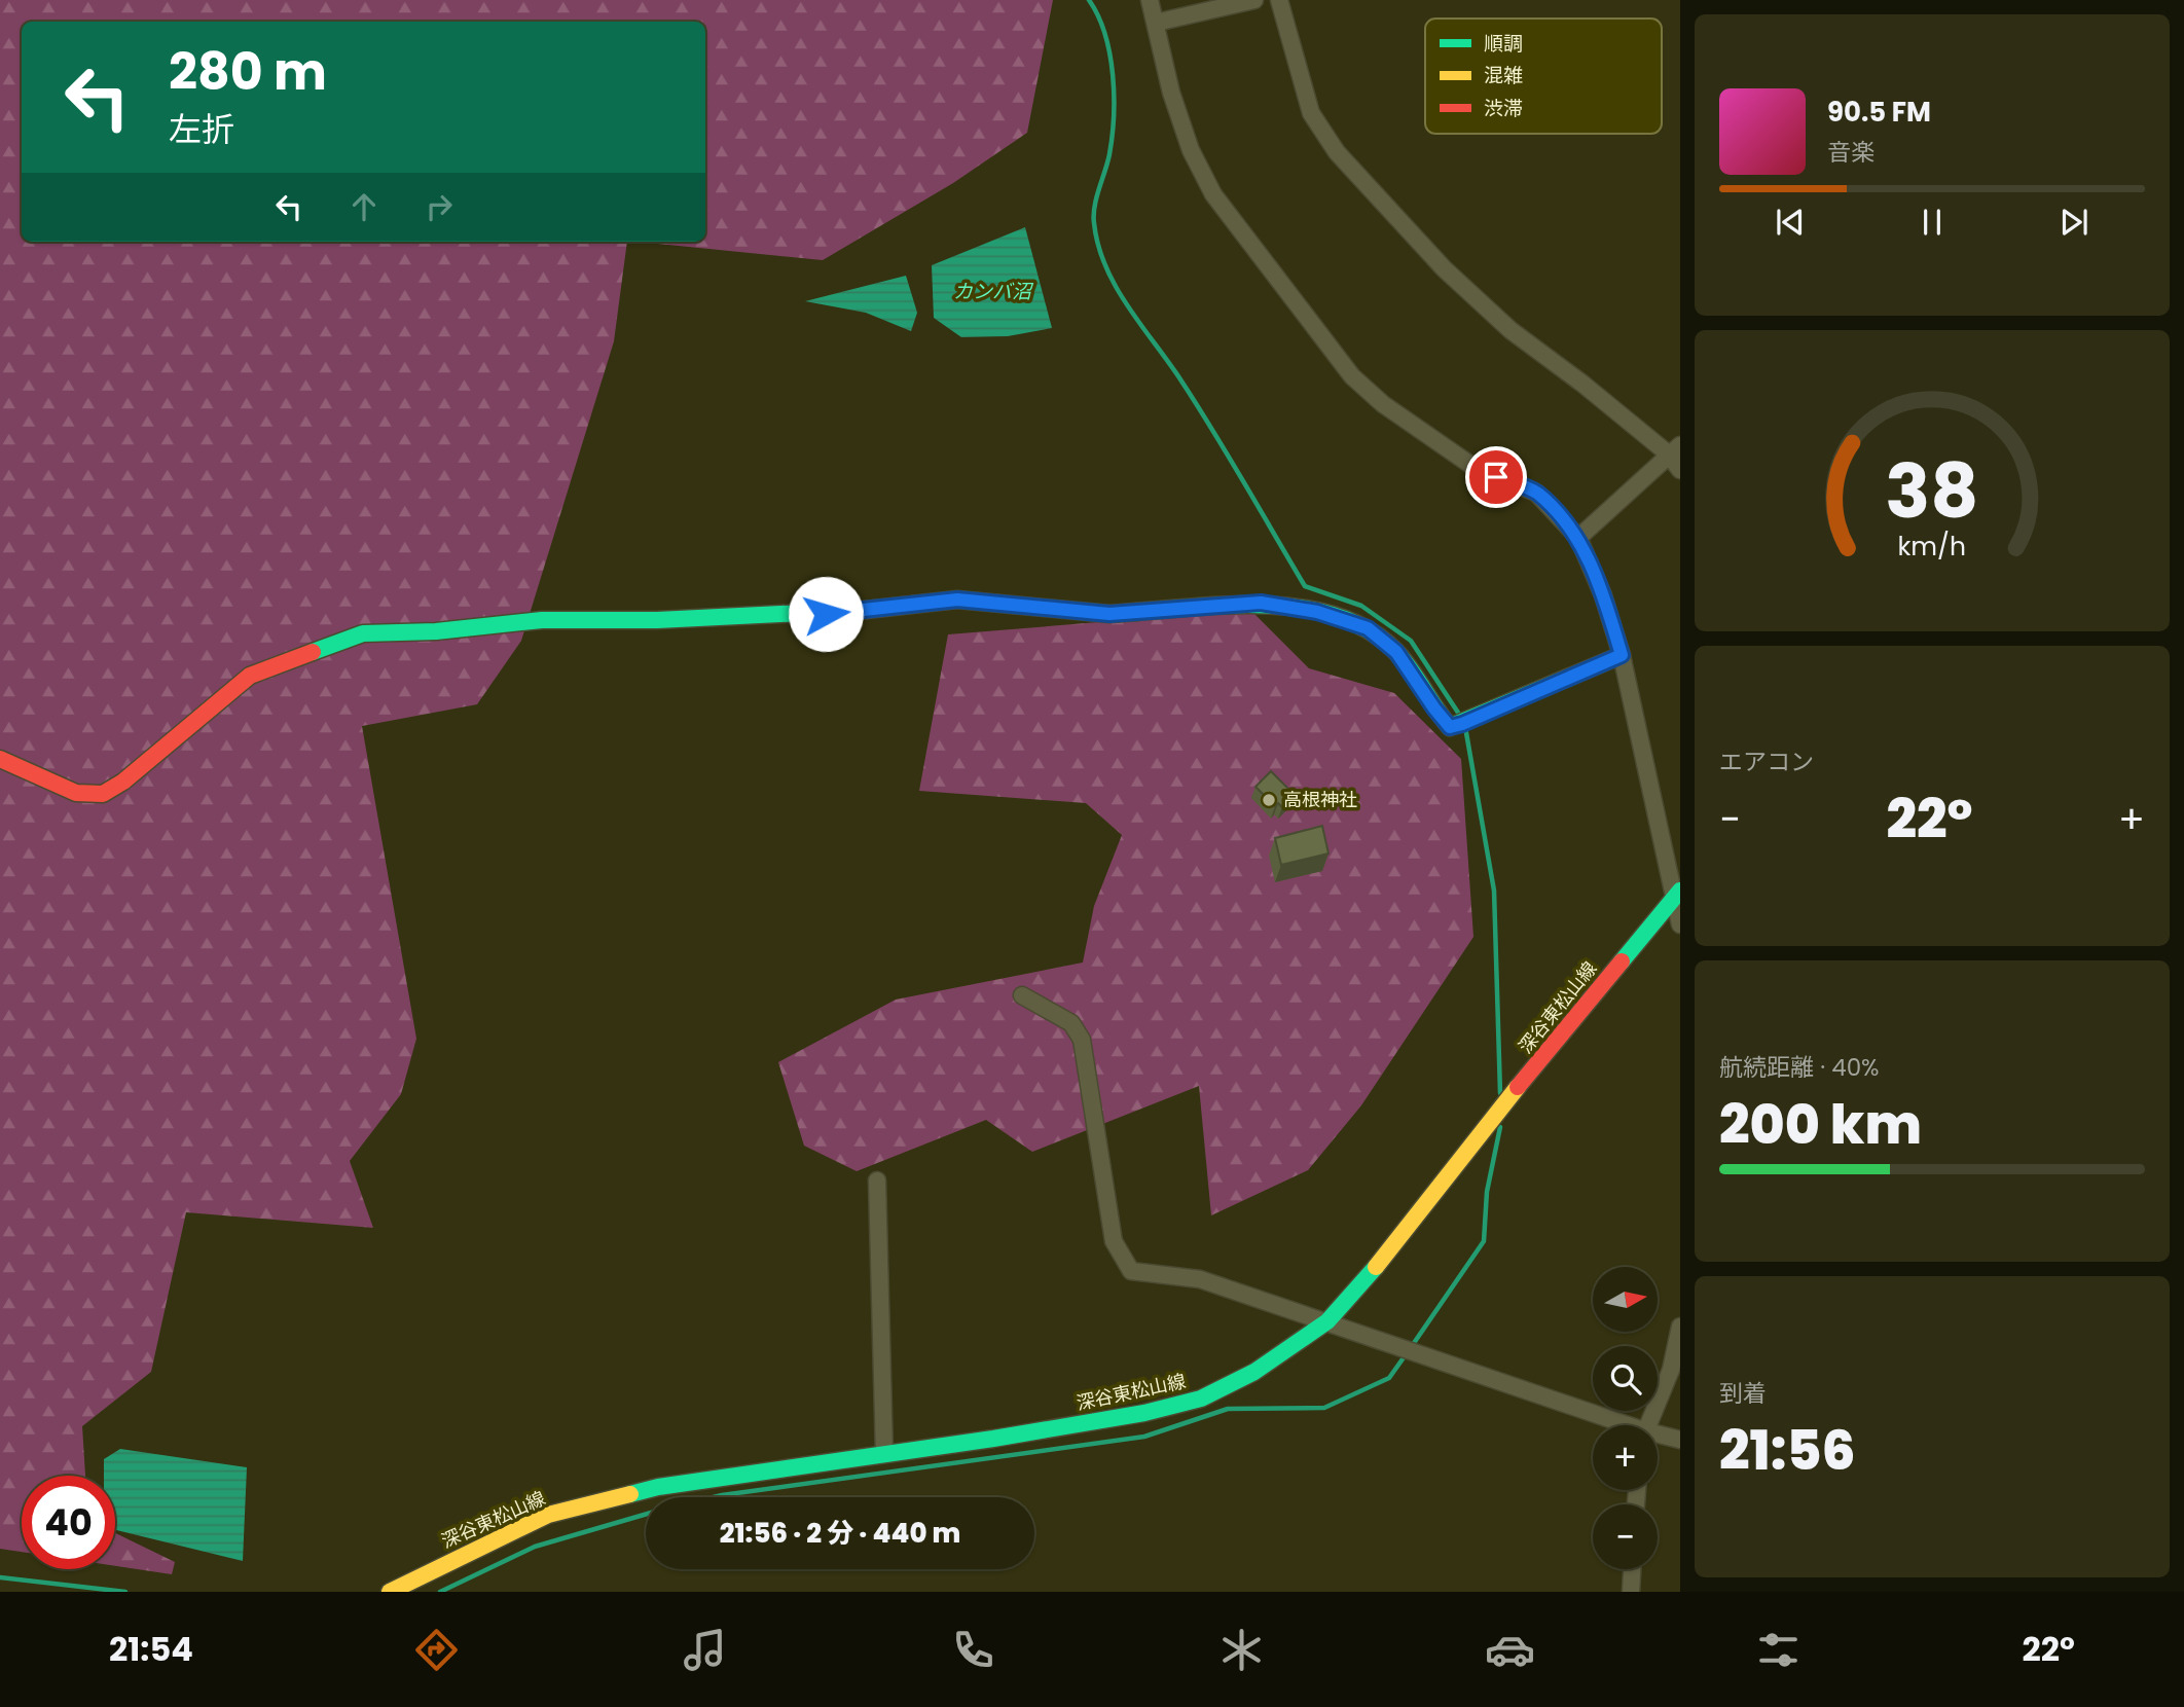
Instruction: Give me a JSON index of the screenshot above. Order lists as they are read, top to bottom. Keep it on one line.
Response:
{"streets":{"street":["深谷東松山線"]},"water":["カンバ沼"],"places":["高根神社"],"legend":["順調","混雑","渋滞"],"north":"right","page":{"turn":["280 m","左折"],"song":["90.5 FM","音楽"],"tile":["エアコン",["航続距離 · 40%","200 km"],["到着","21:56"]],"heat":["−","22°","+"],"map_buttons":["+","−"],"limit":"40","trip":"21:56 · 2 分 · 440 m","tabs":["21:54","22°"],"gauge":["38","km/h"]}}
